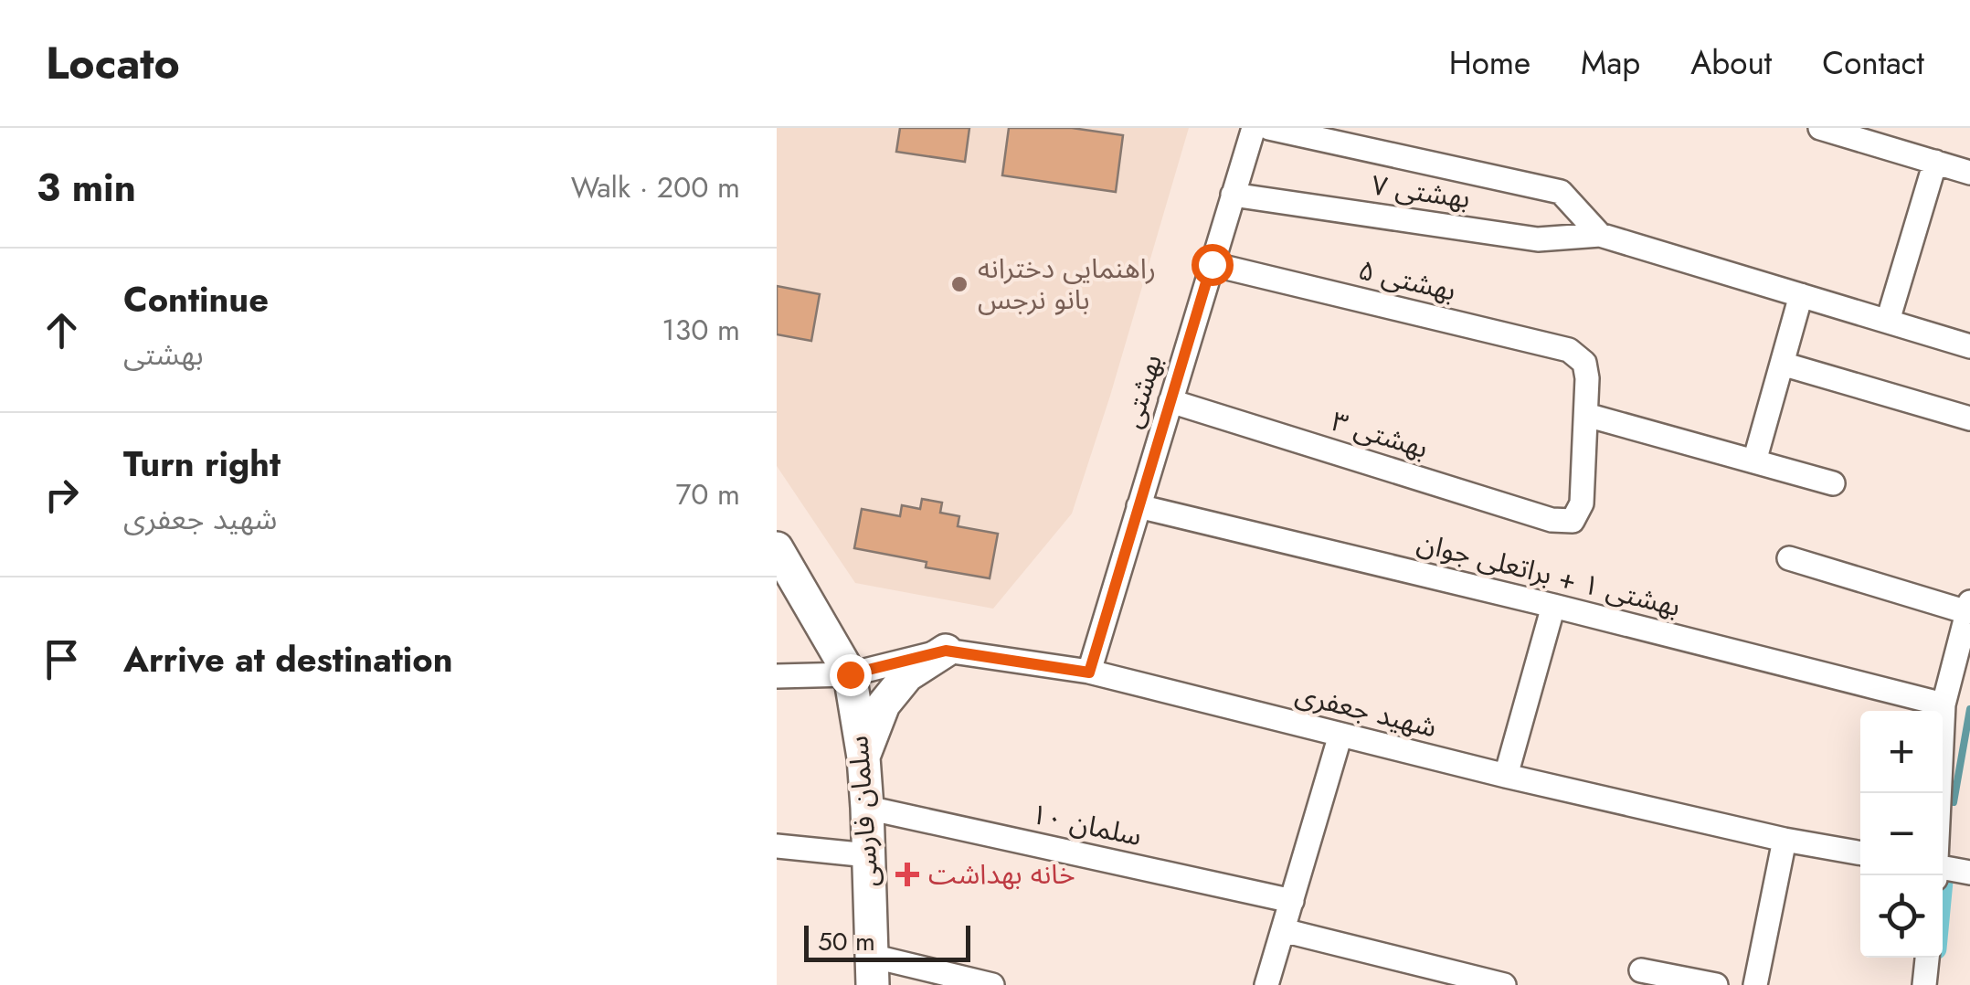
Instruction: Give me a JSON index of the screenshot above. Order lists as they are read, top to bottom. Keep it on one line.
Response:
{"streets":{"main road":["سلمان فارسی"],"street":["بهشتی ۷","بهشتی ۵","بهشتی","بهشتی ۳","بهشتی ۱ + براتعلی جوان","شهید جعفری","سلمان ۱۰"]},"crossings":[["بهشتی ۷","بهشتی"],["بهشتی ۵","بهشتی"],["بهشتی ۵","بهشتی ۳"],["بهشتی","بهشتی ۳"],["بهشتی","بهشتی ۱ + براتعلی جوان"],["بهشتی","شهید جعفری"],["شهید جعفری","سلمان فارسی"],["سلمان فارسی","سلمان ۱۰"]],"places":{"other":["راهنمایی دخترانه بانو نرجس"],"health":["خانه بهداشت"]},"scale_bar":"50 m","page":{"header":"Locato","nav":["Home","Map","About","Contact"],"heading":["3 min","Walk · 200 m"],"list":[["Continue","بهشتی","130 m"],["Turn right","شهید جعفری","70 m"],"Arrive at destination"],"map_buttons":["+","−"],"scale":"50 m"}}
